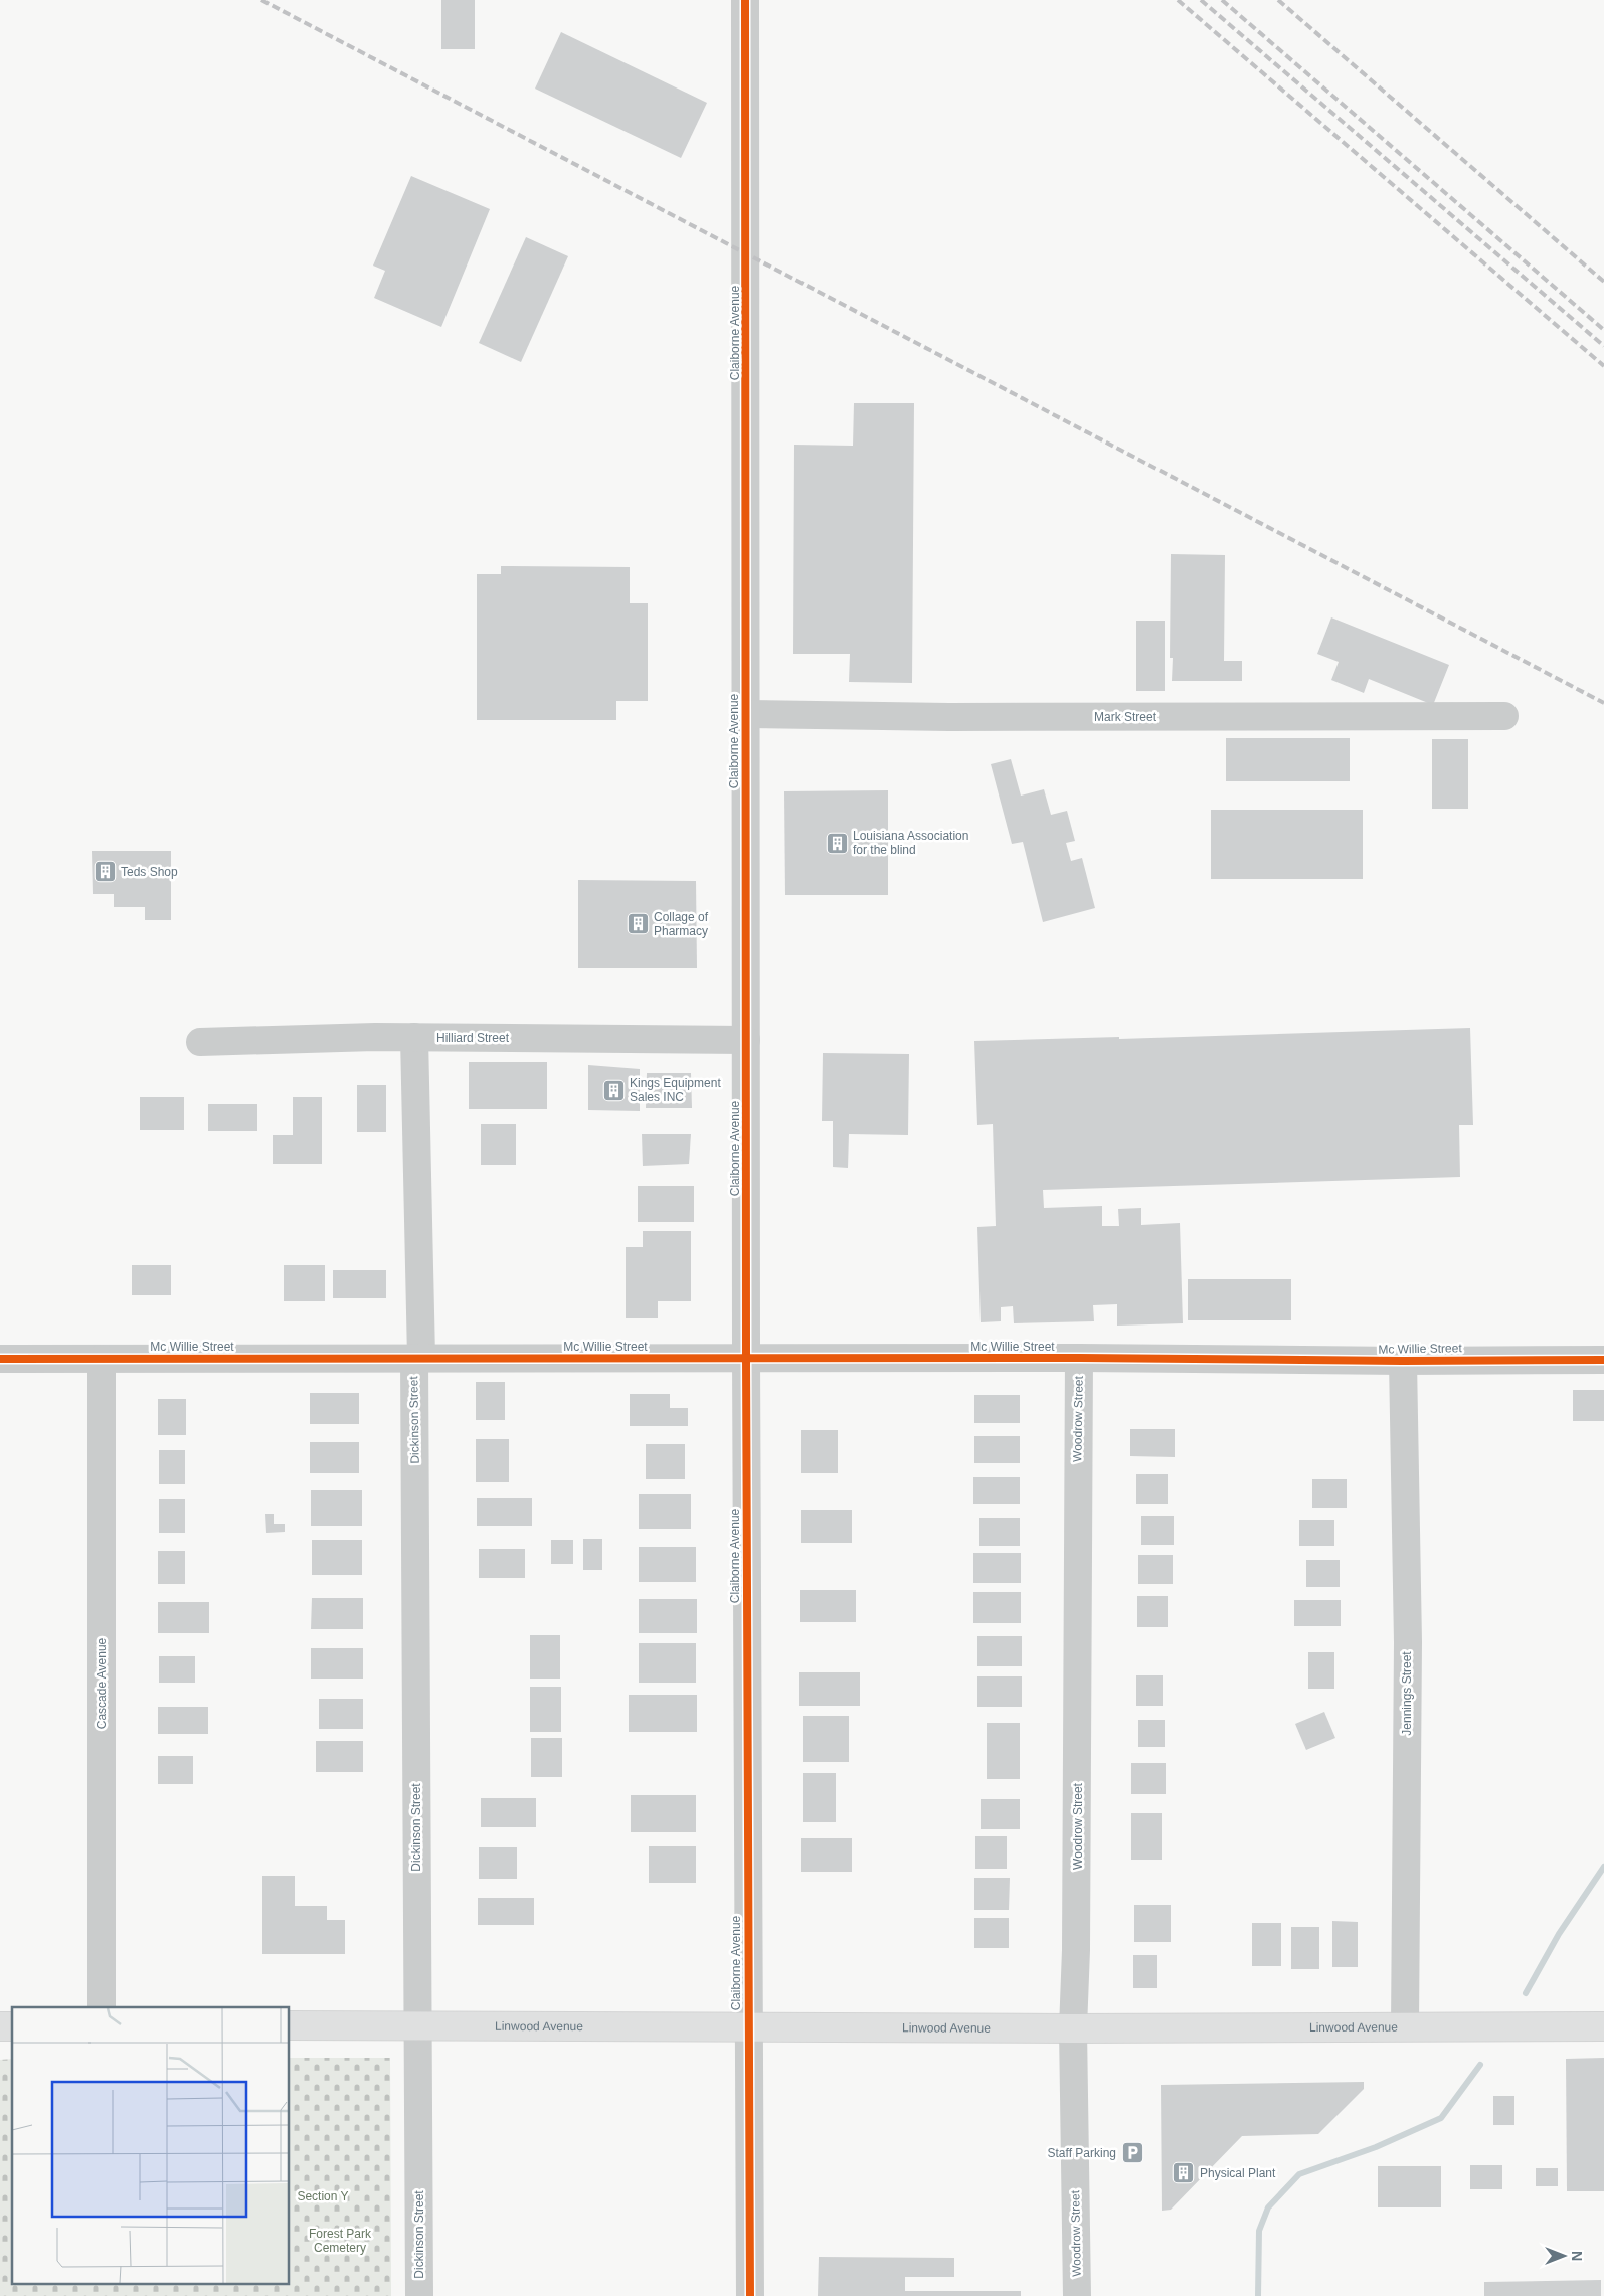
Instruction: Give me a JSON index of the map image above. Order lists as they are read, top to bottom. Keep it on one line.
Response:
{"streets":{"main road":["Linwood Avenue"],"street":["Claiborne Avenue","Mark Street","Hilliard Street","Mc Willie Street","Woodrow Street","Dickinson Street","Cascade Avenue","Jennings Street"]},"crossings":[["Claiborne Avenue","Mark Street"],["Claiborne Avenue","Hilliard Street"],["Claiborne Avenue","Mc Willie Street"],["Claiborne Avenue","Linwood Avenue"],["Hilliard Street","Dickinson Street"],["Mc Willie Street","Woodrow Street"],["Mc Willie Street","Dickinson Street"],["Mc Willie Street","Cascade Avenue"],["Mc Willie Street","Jennings Street"],["Woodrow Street","Linwood Avenue"],["Dickinson Street","Linwood Avenue"],["Jennings Street","Linwood Avenue"]],"parks":["Section Y","Forest Park Cemetery"],"places":{"building":["Louisiana Association for the blind","Teds Shop","Collage of Pharmacy","Kings Equipment Sales INC","Physical Plant"],"parking":["Staff Parking"]},"north":"right"}
